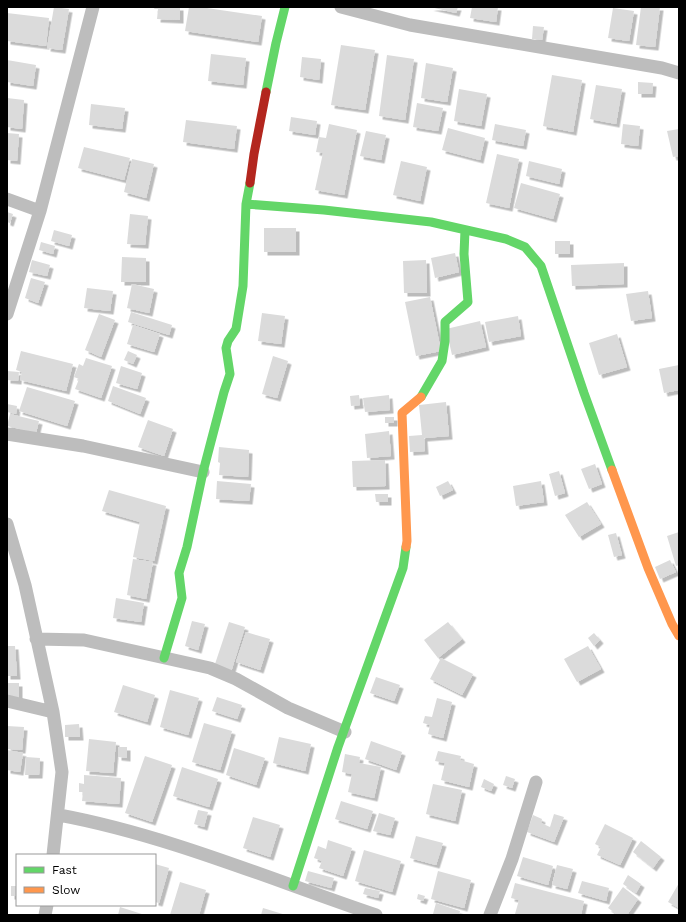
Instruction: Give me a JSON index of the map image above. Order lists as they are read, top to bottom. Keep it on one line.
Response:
{"legend":["Fast","Slow"]}
